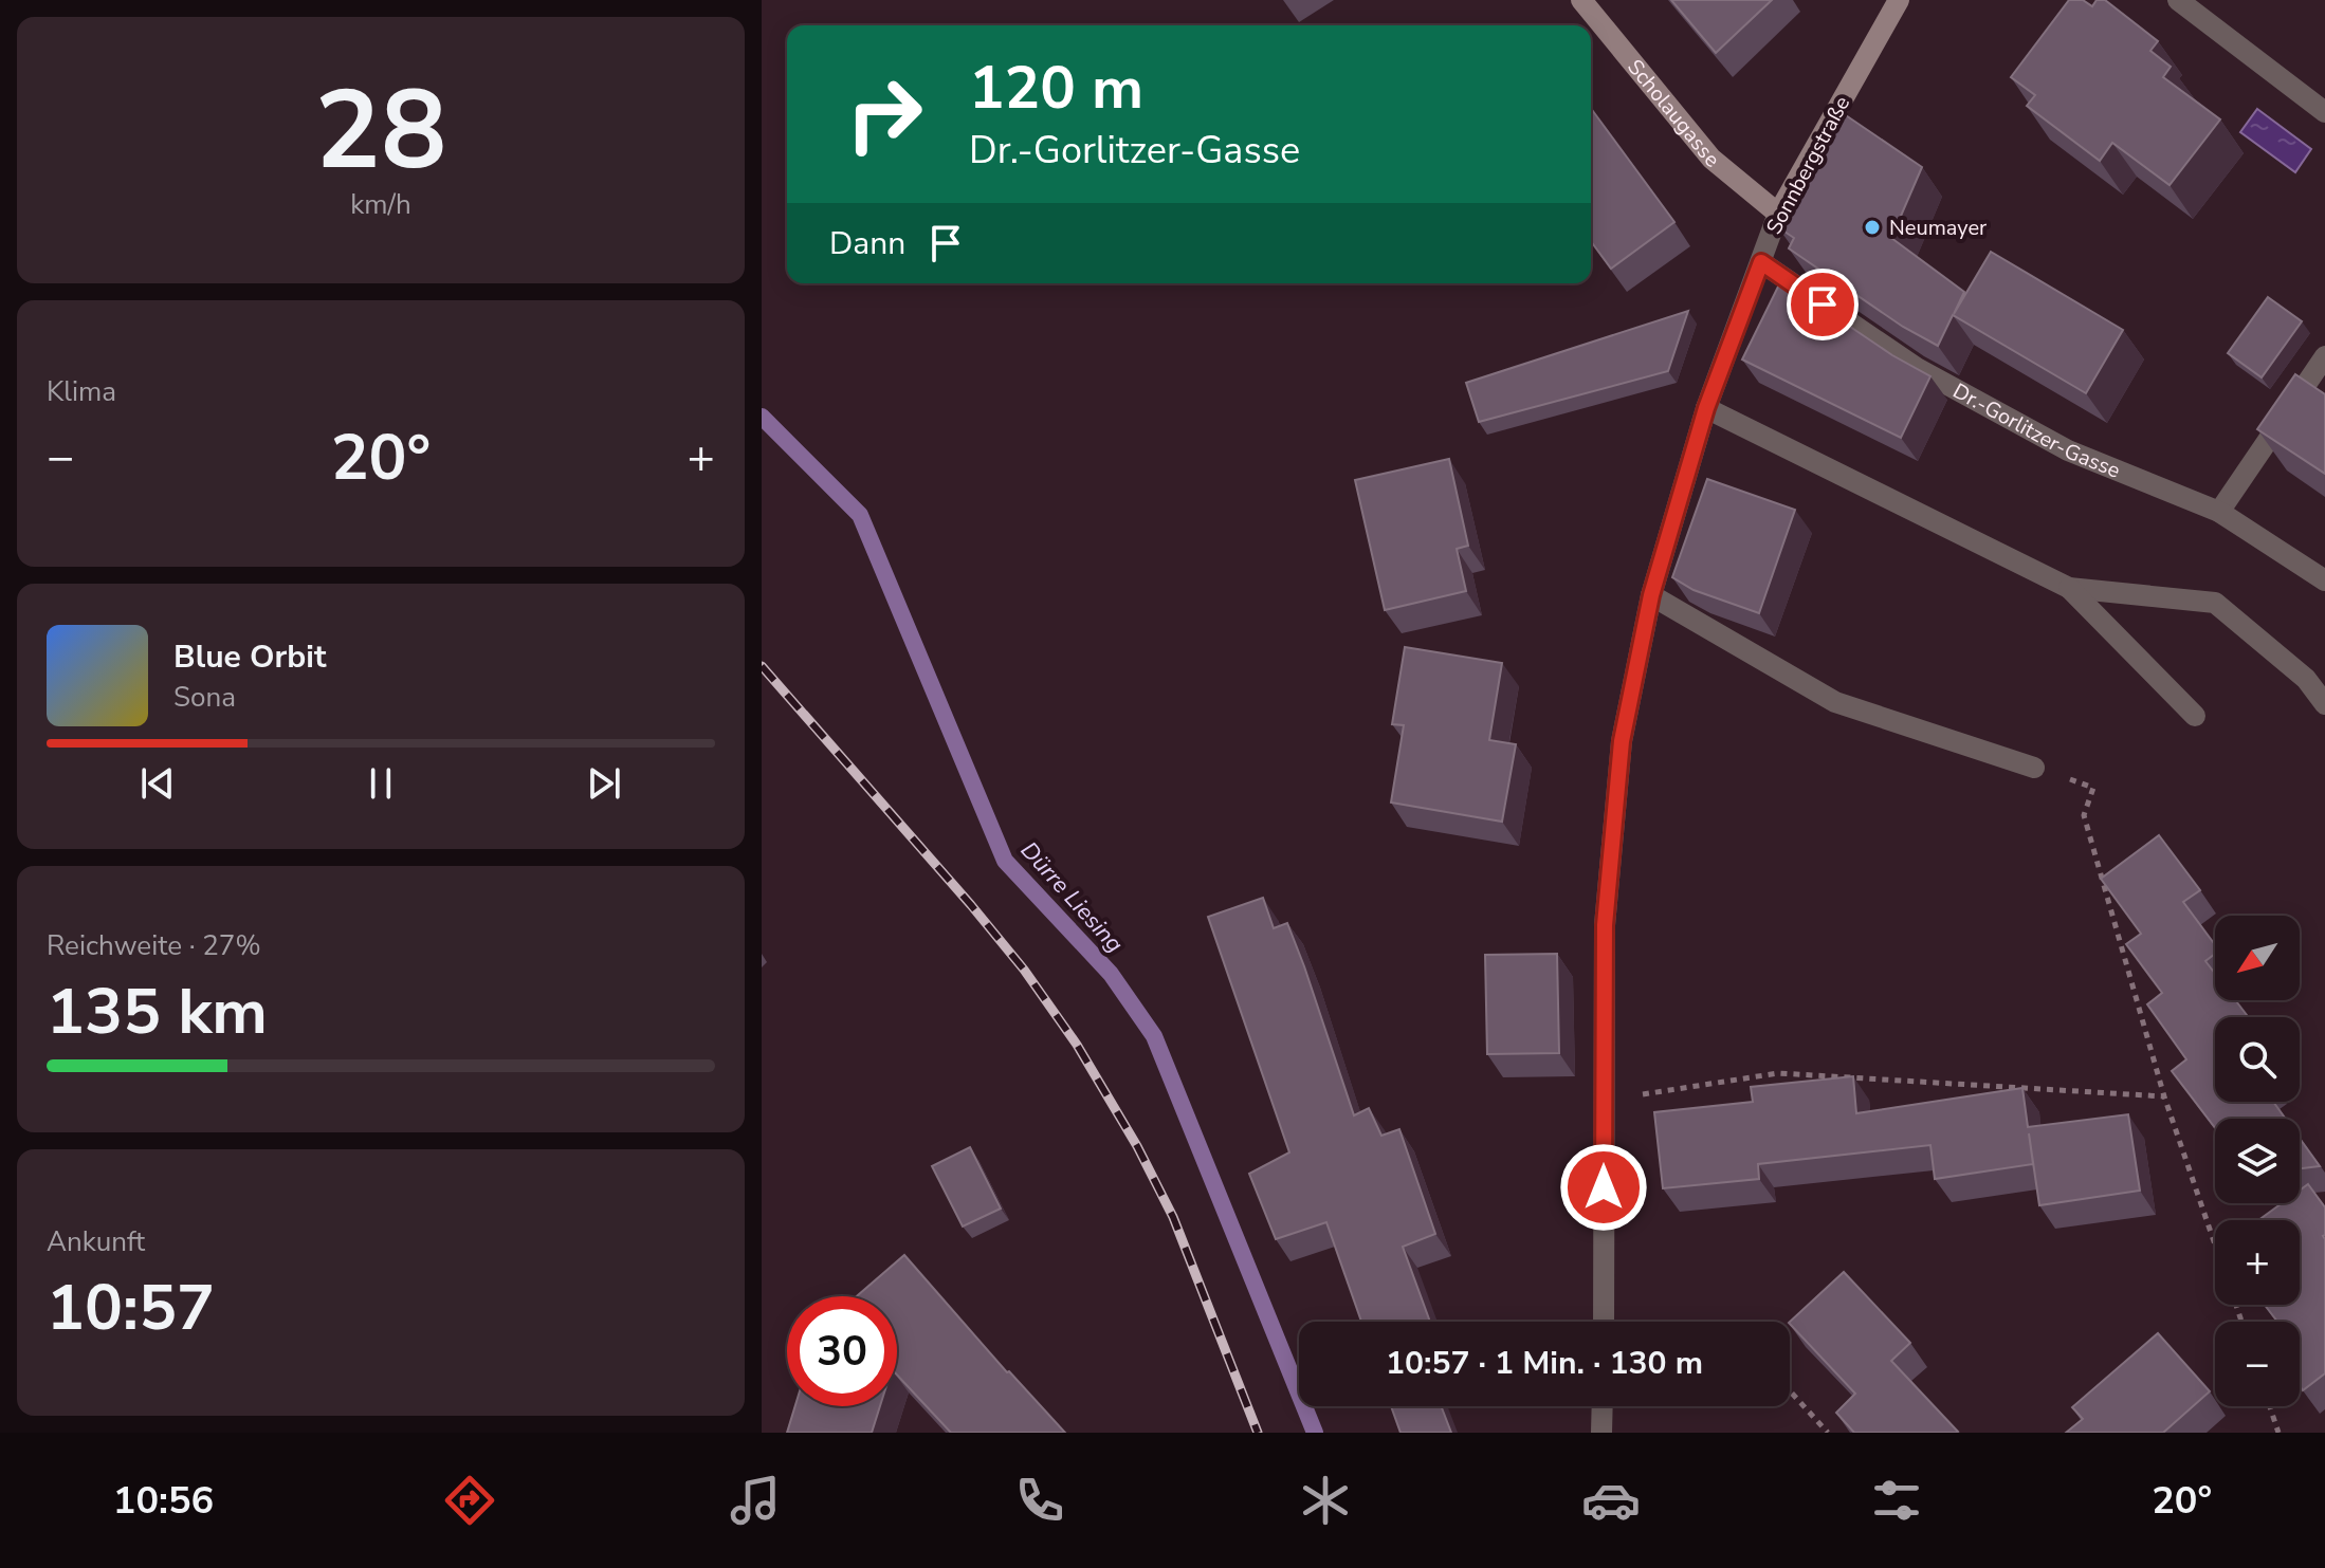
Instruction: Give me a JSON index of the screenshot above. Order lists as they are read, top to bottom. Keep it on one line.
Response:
{"streets":{"main road":["Scholaugasse","Sonnbergstraße"],"street":["Dr.-Gorlitzer-Gasse"]},"crossings":[["Scholaugasse","Sonnbergstraße"],["Sonnbergstraße","Dr.-Gorlitzer-Gasse"]],"water":["Dürre Liesing"],"places":["Neumayer"],"north":"bottom left","page":{"tile":[["28","km/h"],"Klima",["Reichweite · 27%","135 km"],["Ankunft","10:57"]],"turn":["120 m","Dr.-Gorlitzer-Gasse"],"then":"Dann","heat":["−","20°","+"],"song":["Blue Orbit","Sona"],"map_buttons":["+","−"],"limit":"30","trip":"10:57 · 1 Min. · 130 m","tabs":["10:56","20°"]}}
